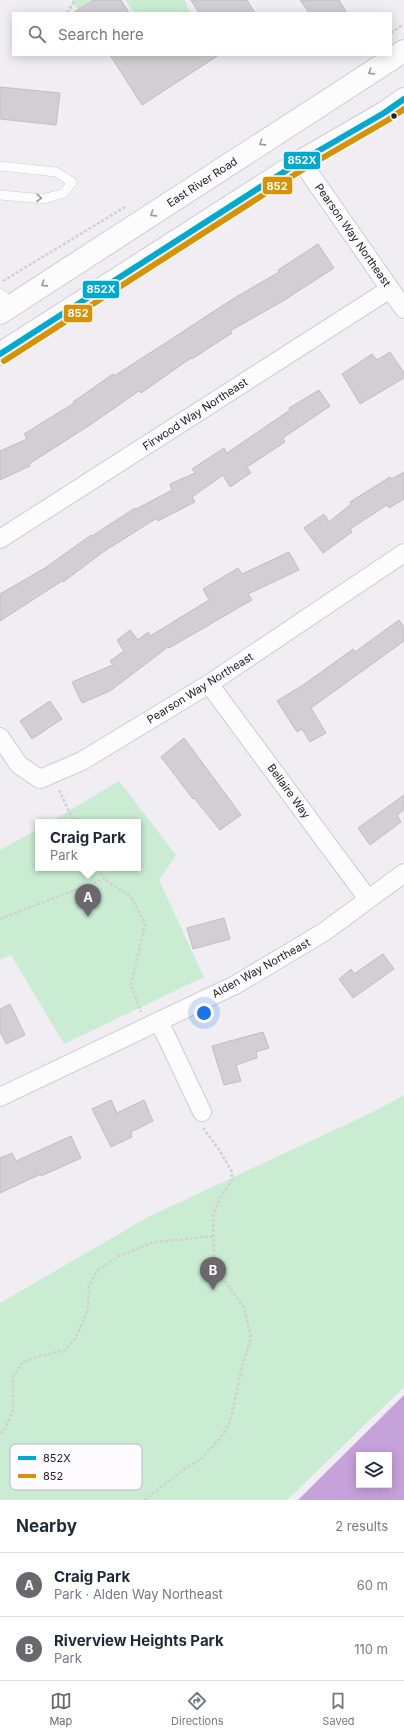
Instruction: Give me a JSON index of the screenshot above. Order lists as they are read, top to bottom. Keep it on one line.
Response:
{"streets":{"main road":["East River Road"],"street":["Pearson Way Northeast","Firwood Way Northeast","Bellaire Way","Alden Way Northeast"]},"crossings":[["Pearson Way Northeast","Firwood Way Northeast"],["Pearson Way Northeast","Bellaire Way"],["Bellaire Way","Alden Way Northeast"]],"lines":["transit line 852X","transit line 852"],"legend":["852X","852"],"page":{"search":"Search here","popup":["Craig Park","Park"],"pins":["A","B"],"heading":["Nearby","2 results"],"list":[{"mark":"A","name":"Craig Park","note":"Park · Alden Way Northeast","value":"60 m"},{"mark":"B","name":"Riverview Heights Park","note":"Park","value":"110 m"}],"nav":["Map","Directions","Saved"]}}
